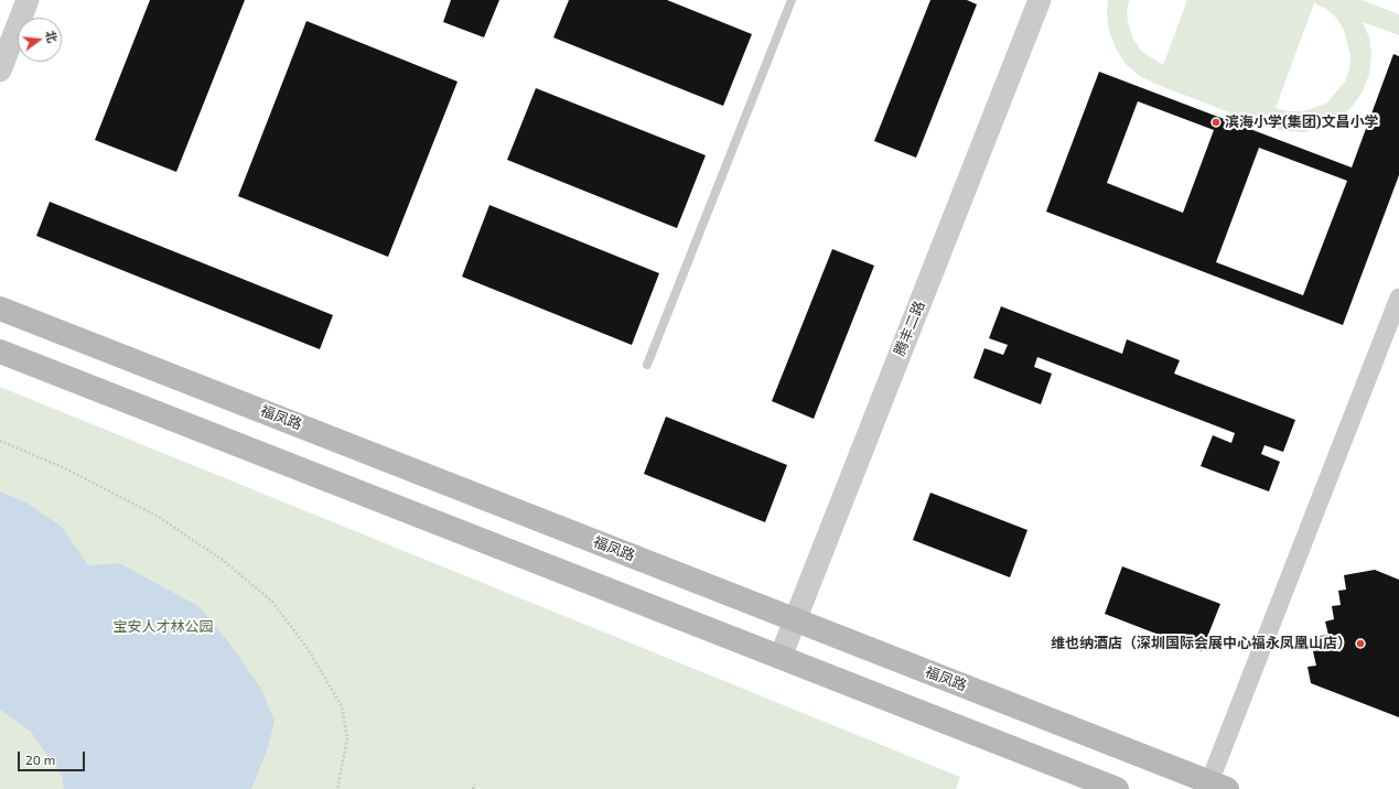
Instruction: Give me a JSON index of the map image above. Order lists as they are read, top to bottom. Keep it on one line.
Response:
{"streets":{"main road":["福凤路"],"street":["腾丰二路"]},"crossings":[["腾丰二路","福凤路"]],"parks":["宝安人才林公园"],"places":["滨海小学(集团)文昌小学","维也纳酒店（深圳国际会展中心福永凤凰山店）"],"scale_bar":"20 m","north":"right"}
